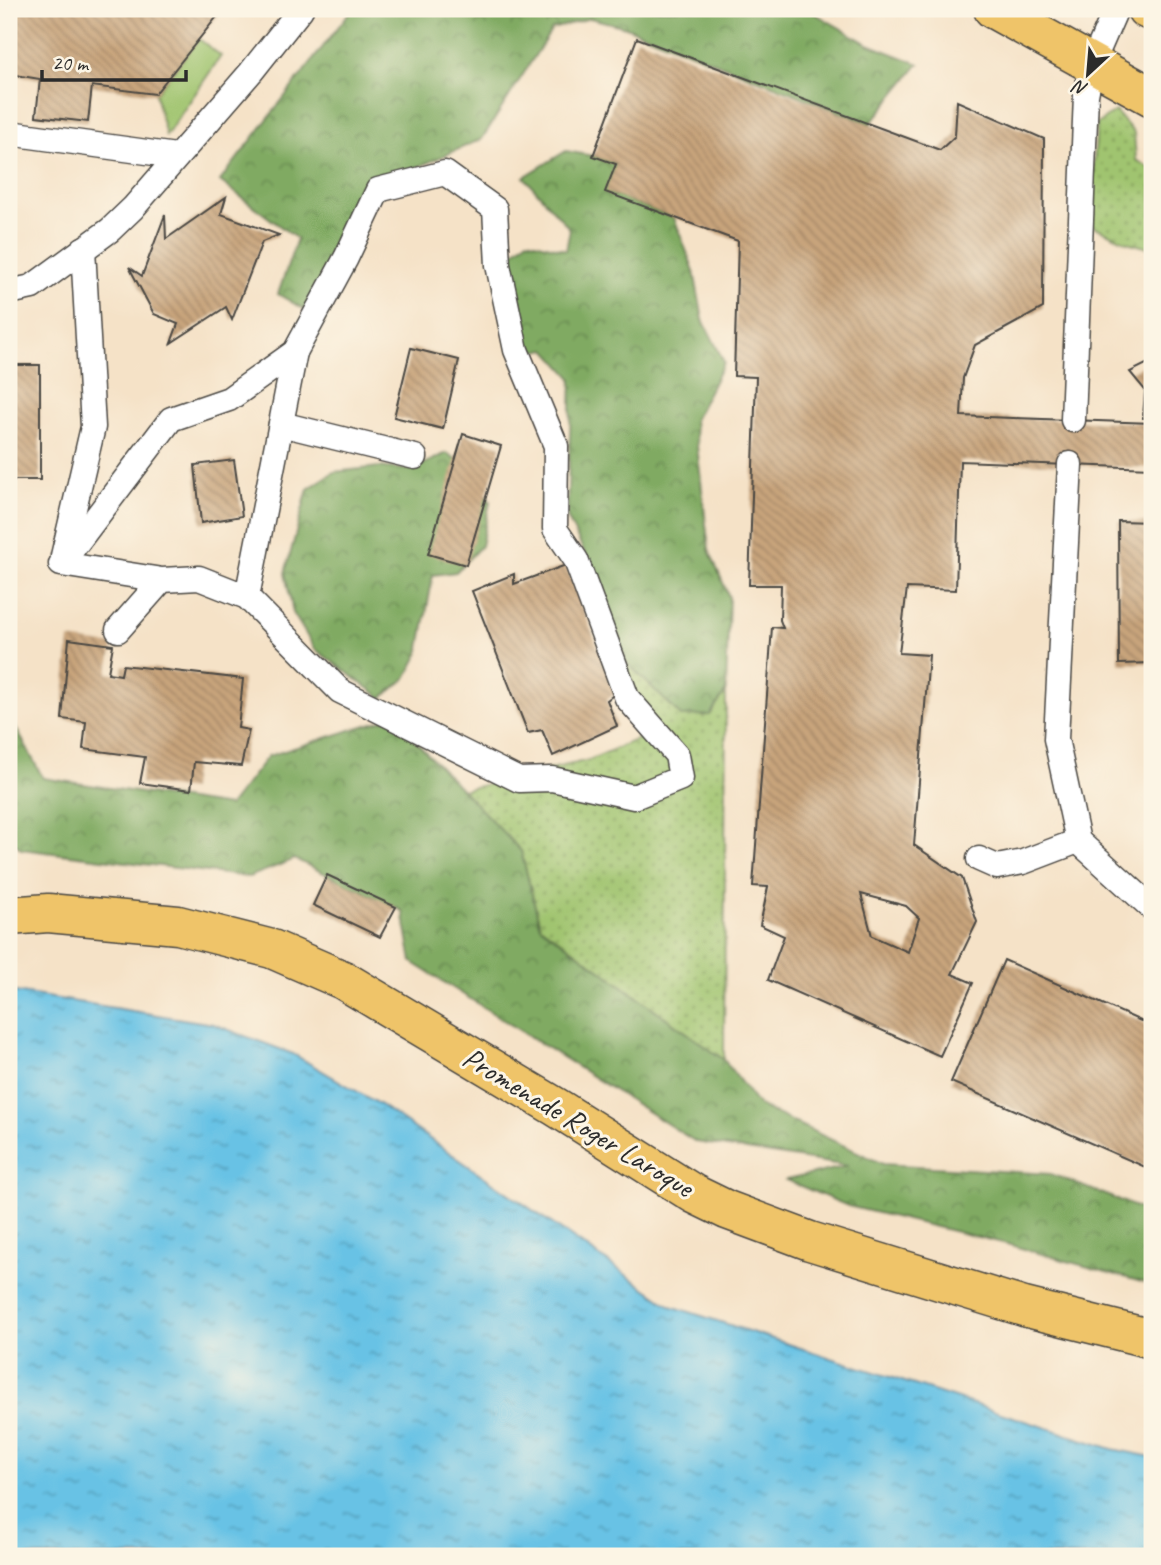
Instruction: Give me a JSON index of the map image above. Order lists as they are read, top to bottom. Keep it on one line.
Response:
{"streets":{"main road":["Promenade Roger Laroque"]},"scale_bar":"20 m","north":"bottom left"}
